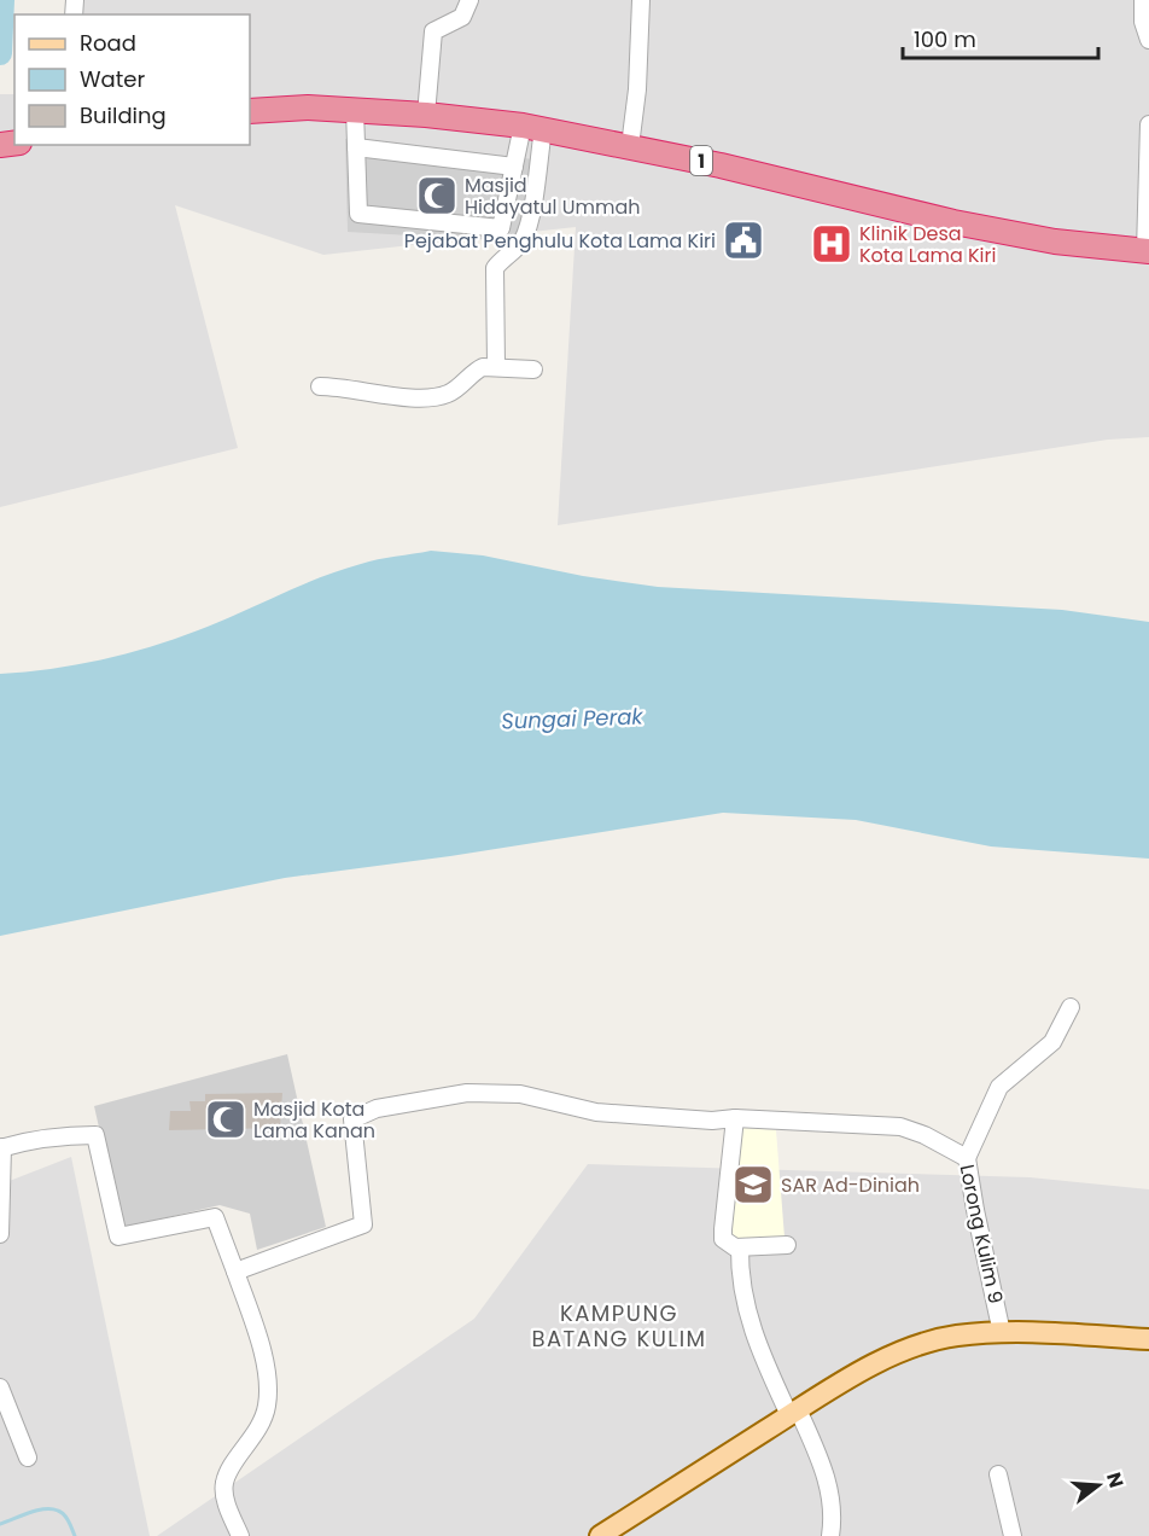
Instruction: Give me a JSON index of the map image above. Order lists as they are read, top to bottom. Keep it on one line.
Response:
{"streets":{"highway":["1"],"street":["Lorong Kulim 9"]},"districts":["KAMPUNG BATANG KULIM"],"water":["Sungai Perak"],"places":{"mosque":["Masjid Hidayatul Ummah","Masjid Kota Lama Kanan"],"public building":["Pejabat Penghulu Kota Lama Kiri"],"hospital":["Klinik Desa Kota Lama Kiri"],"school or university":["SAR Ad-Diniah"]},"legend":["Road","Water","Building"],"scale_bar":"100 m","north":"right"}
